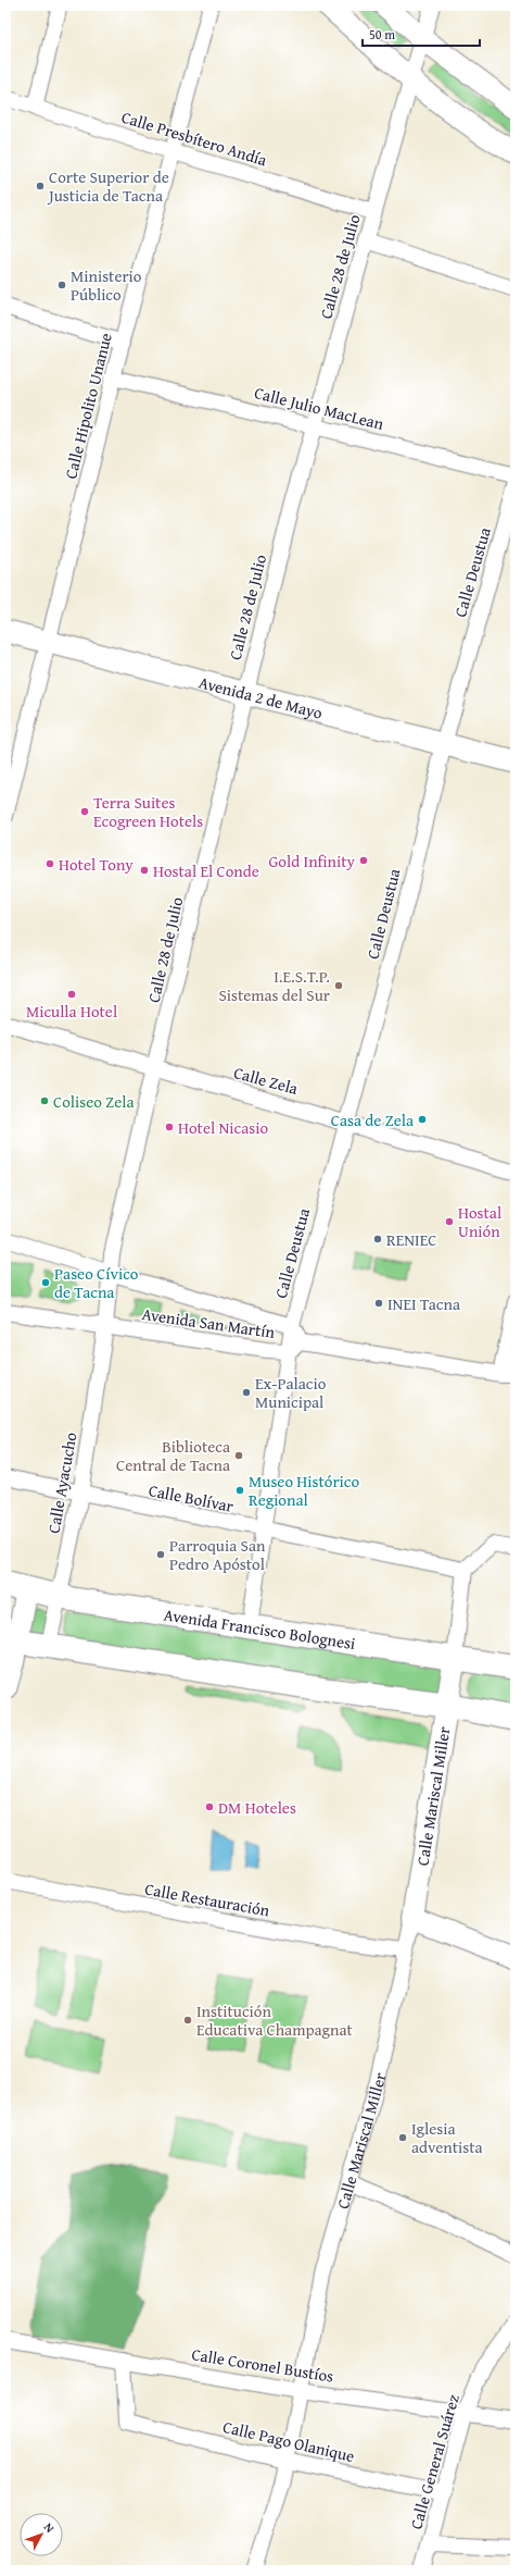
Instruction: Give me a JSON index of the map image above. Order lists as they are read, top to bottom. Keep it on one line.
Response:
{"streets":{"main road":["Avenida Francisco Bolognesi"],"street":["Calle Presbítero Andía","Calle 28 de Julio","Calle Hipolito Unanue","Calle Julio MacLean","Calle Deustua","Avenida 2 de Mayo","Calle Zela","Avenida San Martín","Calle Ayacucho","Calle Bolívar","Calle Mariscal Miller","Calle Restauración","Calle Coronel Bustíos","Calle Pago Olanique","Calle General Suárez"]},"crossings":[["Calle Presbítero Andía","Calle 28 de Julio"],["Calle Presbítero Andía","Calle Hipolito Unanue"],["Calle 28 de Julio","Calle Julio MacLean"],["Calle 28 de Julio","Avenida 2 de Mayo"],["Calle 28 de Julio","Calle Zela"],["Calle 28 de Julio","Avenida San Martín"],["Calle 28 de Julio","Calle Ayacucho"],["Calle Hipolito Unanue","Calle Julio MacLean"],["Calle Hipolito Unanue","Avenida 2 de Mayo"],["Calle Deustua","Avenida 2 de Mayo"],["Calle Deustua","Calle Zela"],["Calle Deustua","Avenida San Martín"],["Calle Deustua","Calle Bolívar"],["Calle Deustua","Avenida Francisco Bolognesi"],["Avenida San Martín","Calle Ayacucho"],["Calle Ayacucho","Calle Bolívar"],["Calle Ayacucho","Avenida Francisco Bolognesi"],["Avenida Francisco Bolognesi","Calle Mariscal Miller"],["Calle Mariscal Miller","Calle Restauración"],["Calle Mariscal Miller","Calle Coronel Bustíos"],["Calle Mariscal Miller","Calle Pago Olanique"],["Calle Coronel Bustíos","Calle Pago Olanique"],["Calle Coronel Bustíos","Calle General Suárez"],["Calle Pago Olanique","Calle General Suárez"]],"places":["Corte Superior de Justicia de Tacna","Ministerio Público","Terra Suites Ecogreen Hotels","Gold Infinity","Hotel Tony","Hostal El Conde","I.E.S.T.P. Sistemas del Sur","Miculla Hotel","Coliseo Zela","Casa de Zela","Hotel Nicasio","Hostal Unión","RENIEC","Paseo Cívico de Tacna","INEI Tacna","Ex-Palacio Municipal","Biblioteca Central de Tacna","Museo Histórico Regional","Parroquia San Pedro Apóstol","DM Hoteles","Institución Educativa Champagnat","Iglesia adventista"],"scale_bar":"50 m","north":"top right"}
